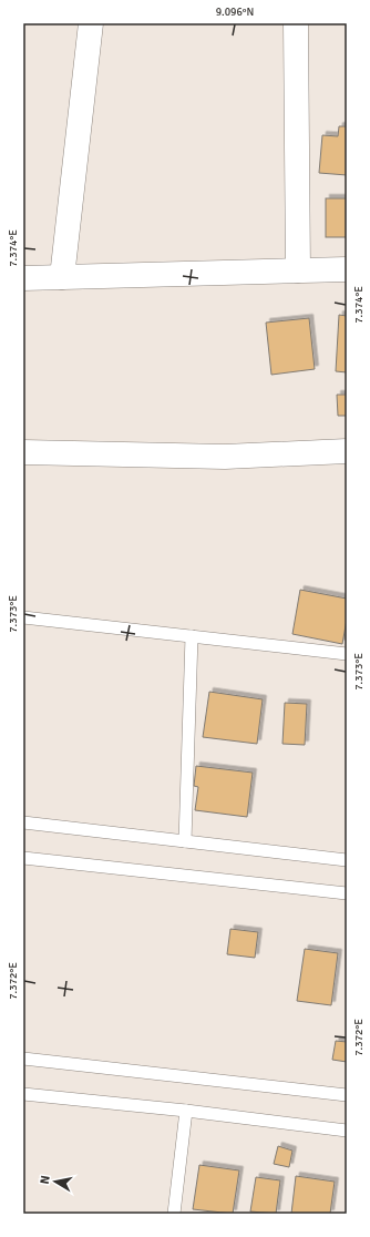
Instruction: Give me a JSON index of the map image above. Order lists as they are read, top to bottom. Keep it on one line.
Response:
{"north":"left","coordinates":["9.096°N","7.374°E","7.373°E","7.372°E"]}
